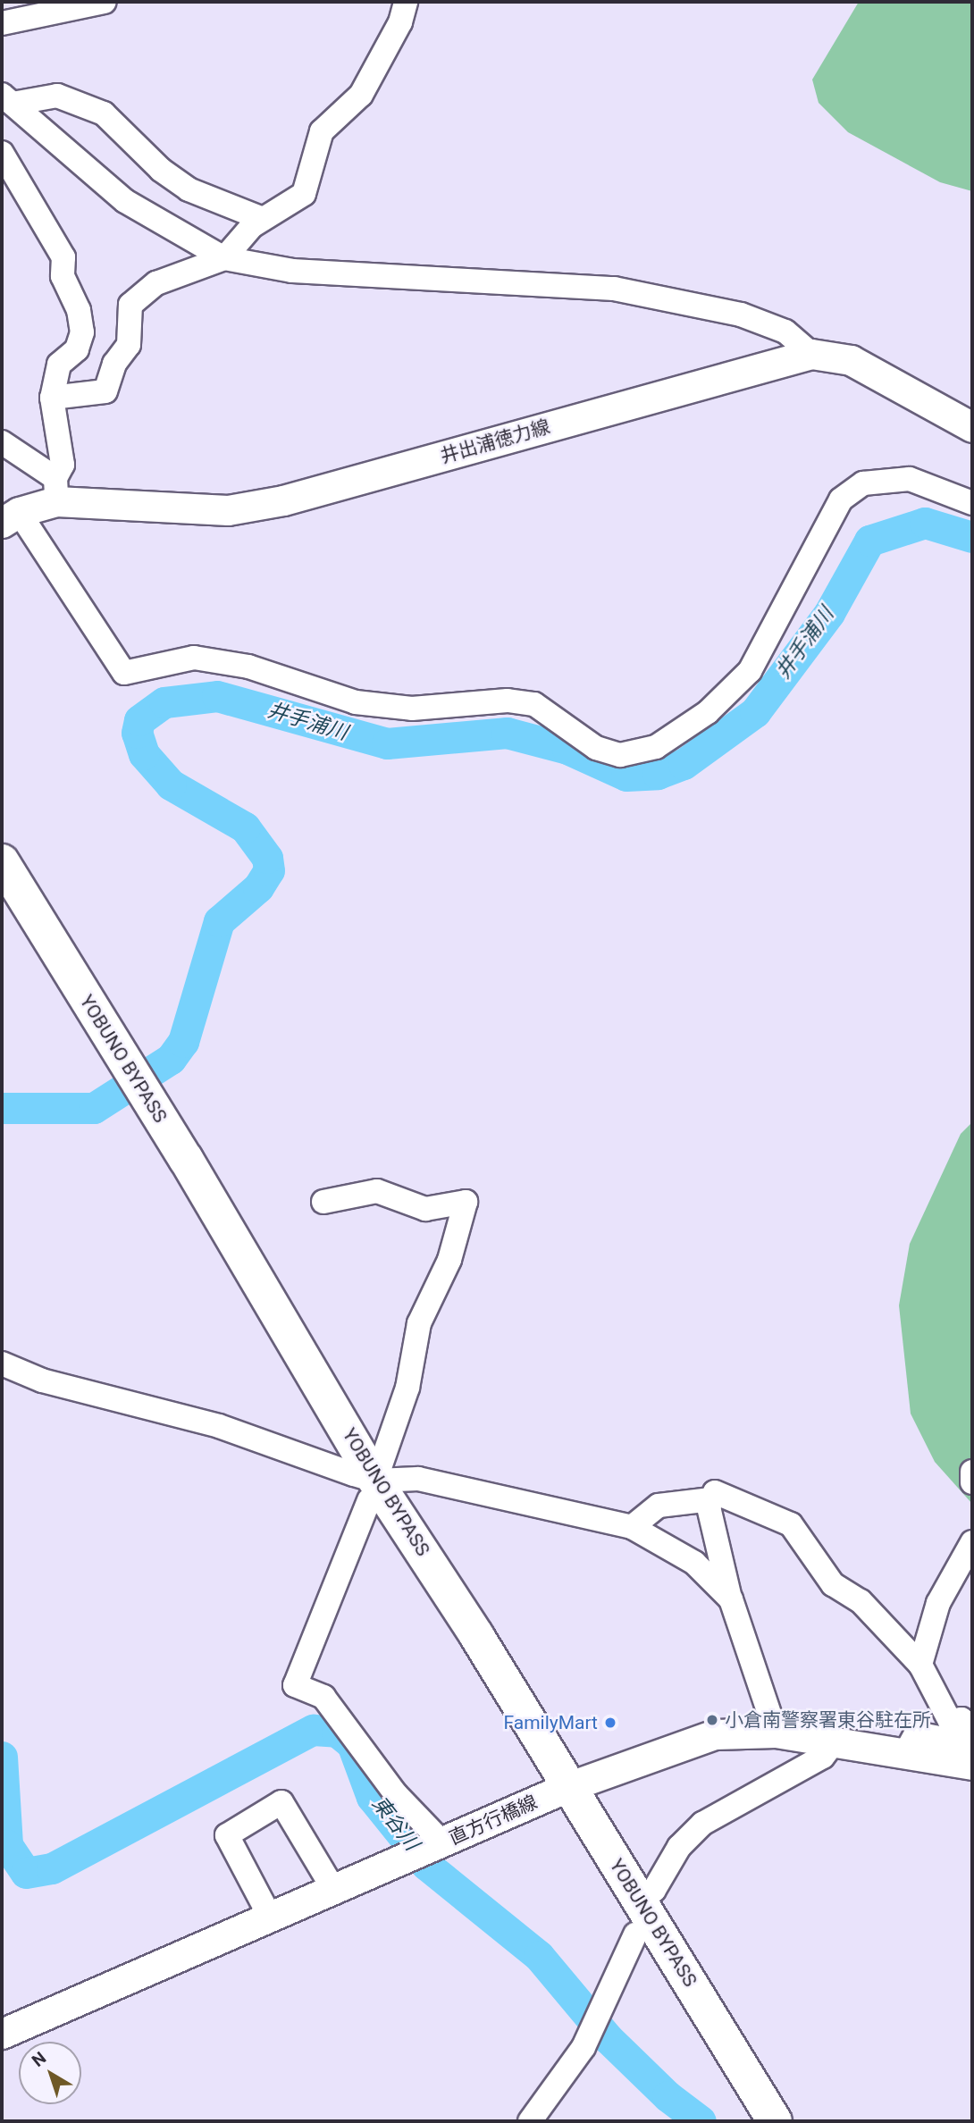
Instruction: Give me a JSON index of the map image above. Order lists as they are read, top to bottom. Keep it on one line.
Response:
{"streets":{"highway":["YOBUNO BYPASS"],"main road":["井出浦徳力線","直方行橋線"]},"crossings":[["YOBUNO BYPASS","直方行橋線"]],"water":["井手浦川","東谷川"],"places":["小倉南警察署東谷駐在所","FamilyMart"],"north":"top left"}
